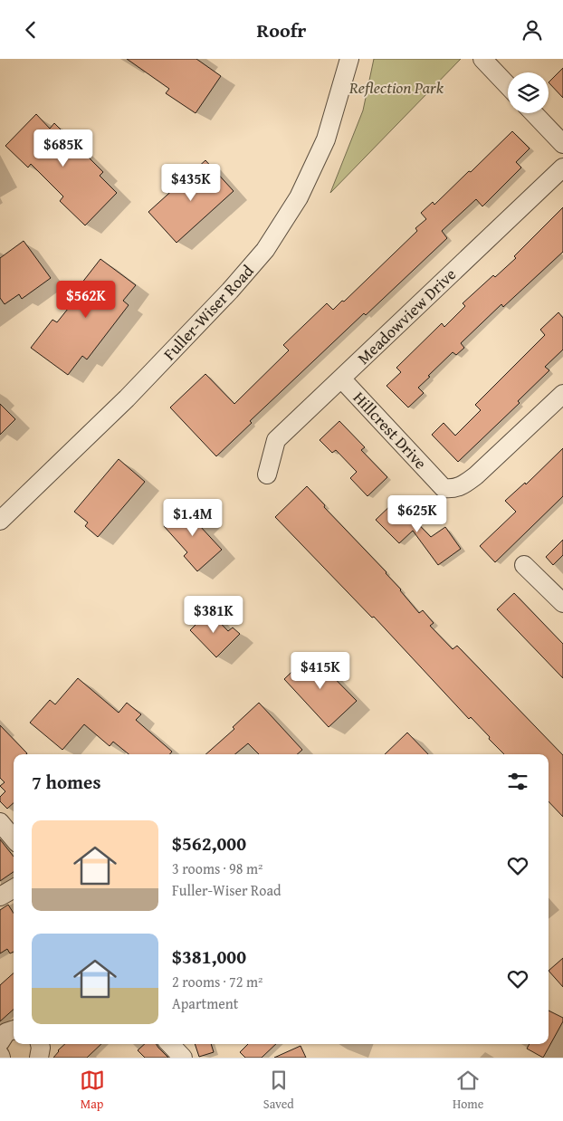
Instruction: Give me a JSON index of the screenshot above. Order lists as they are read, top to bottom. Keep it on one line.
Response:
{"streets":{"street":["Fuller-Wiser Road","Meadowview Drive","Hillcrest Drive"]},"crossings":[["Meadowview Drive","Hillcrest Drive"]],"parks":["Reflection Park"],"page":{"header":"Roofr","price":["$685K","$435K","$562K","$625K","$1.4M","$381K","$415K"],"heading":"7 homes","list":[{"name":"$562,000","note":"3 rooms · 98 m² · Fuller-Wiser Road"},{"name":"$381,000","note":"2 rooms · 72 m² · Apartment"}],"tabs":["Map","Saved","Home"]}}
